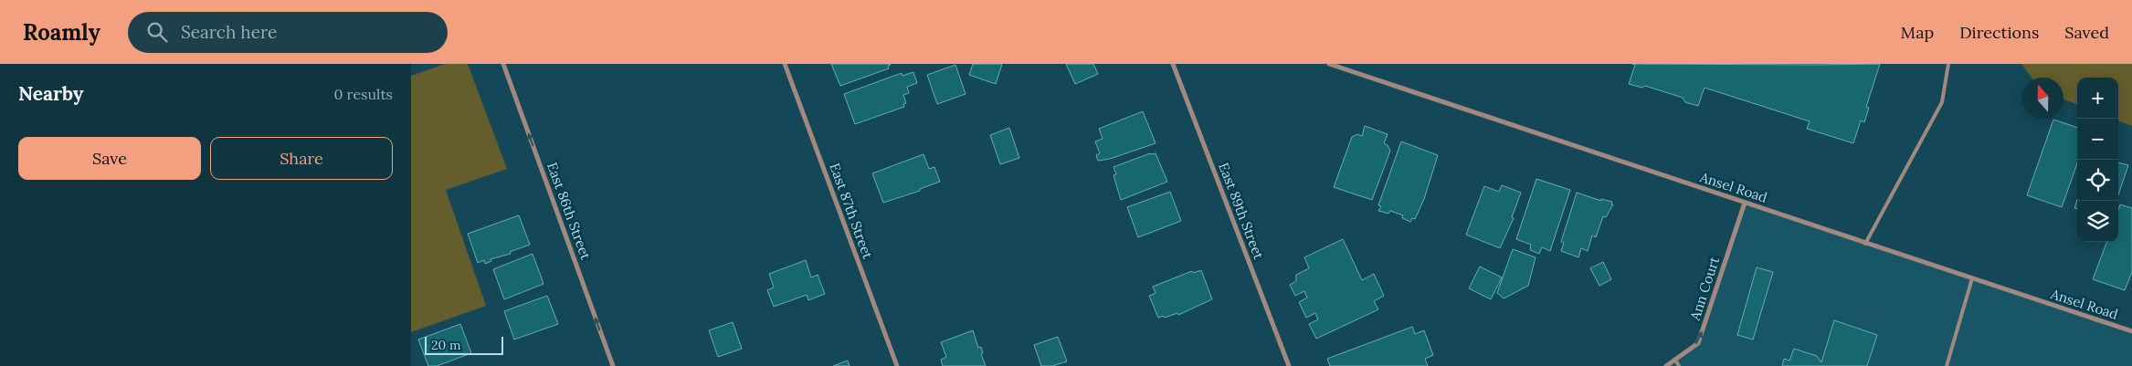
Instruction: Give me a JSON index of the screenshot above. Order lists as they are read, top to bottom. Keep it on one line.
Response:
{"streets":{"street":["Ansel Road","East 86th Street","East 87th Street","East 89th Street","Ann Court"]},"crossings":[["Ansel Road","Ann Court"]],"one_way":["East 86th Street","Ann Court"],"scale_bar":"20 m","north":"top","page":{"header":"Roamly","search":"Search here","nav":["Map","Directions","Saved"],"heading":["Nearby","0 results"],"map_buttons":["+","−"],"buttons":["Save","Share"],"scale":"20 m"}}
